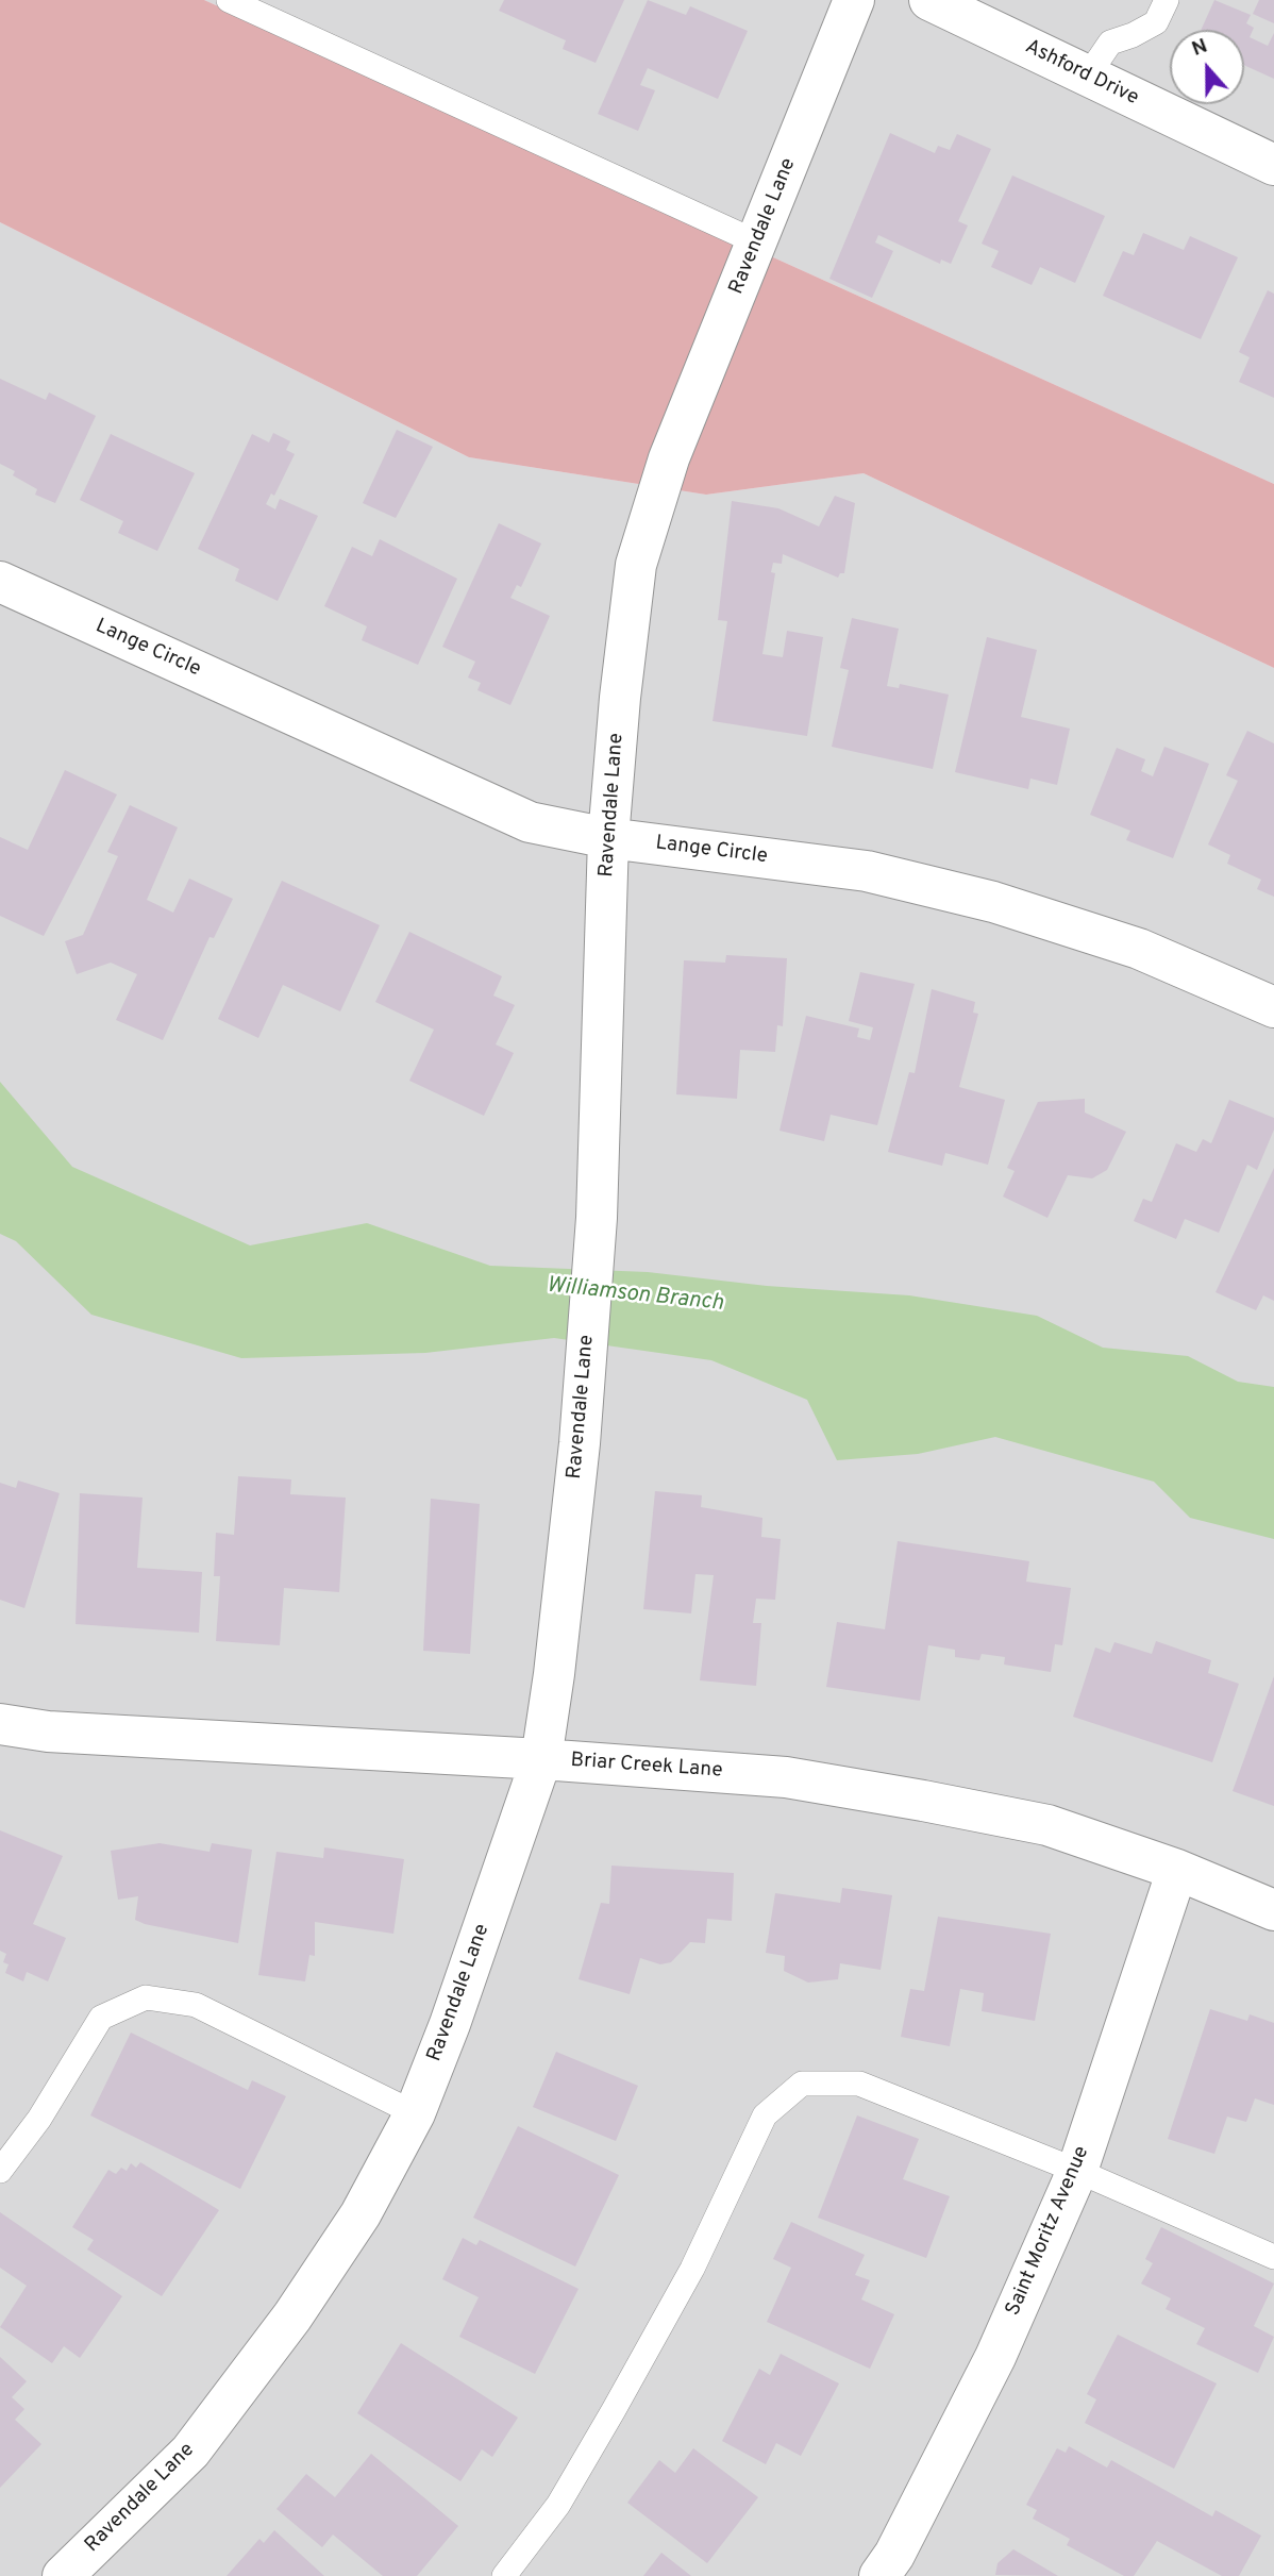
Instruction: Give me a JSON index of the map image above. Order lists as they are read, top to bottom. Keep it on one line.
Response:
{"streets":{"street":["Ashford Drive","Ravendale Lane","Lange Circle","Briar Creek Lane","Saint Moritz Avenue"]},"crossings":[["Ravendale Lane","Lange Circle"],["Ravendale Lane","Briar Creek Lane"],["Briar Creek Lane","Saint Moritz Avenue"]],"water":["Williamson Branch"],"north":"top"}
